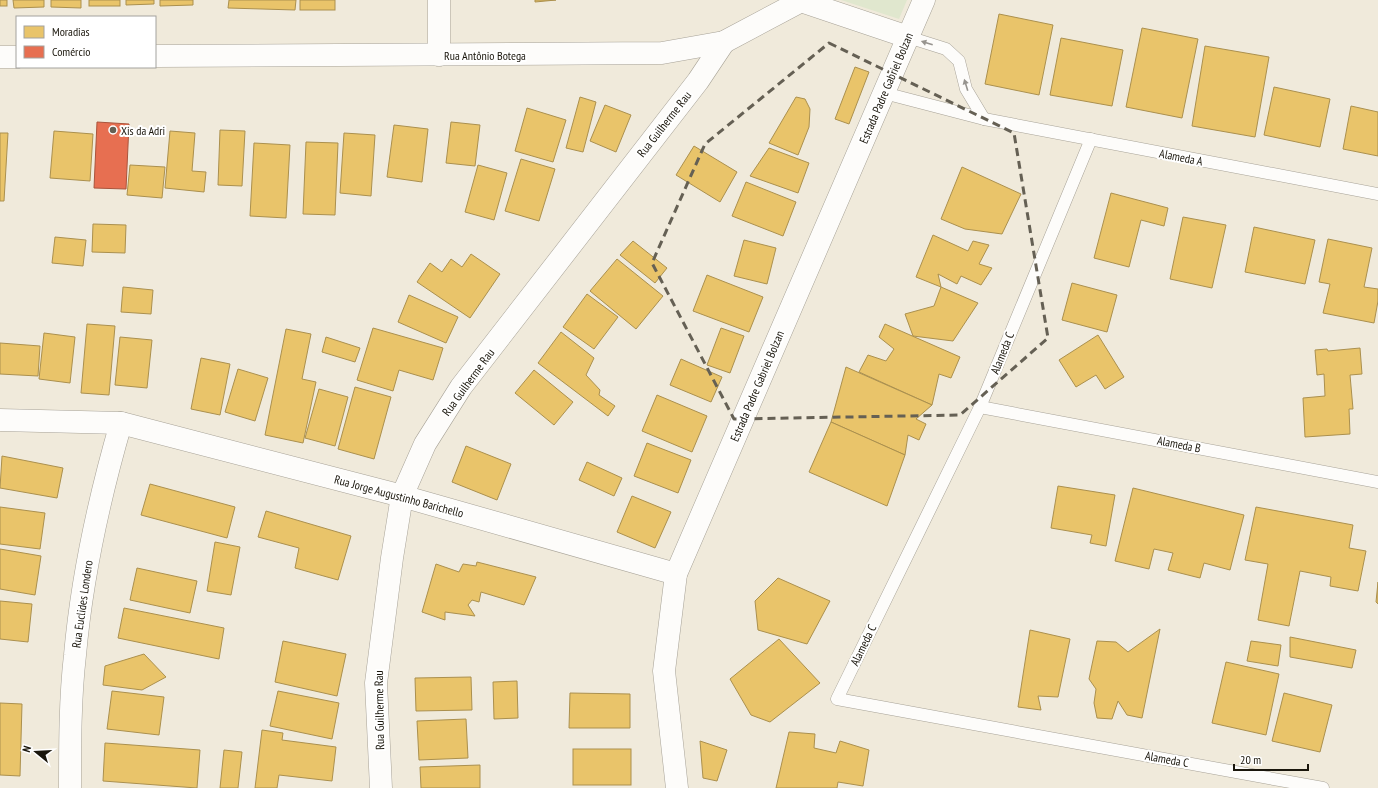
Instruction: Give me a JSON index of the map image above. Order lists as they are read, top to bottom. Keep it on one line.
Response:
{"streets":{"street":["Rua Antônio Botega","Estrada Padre Gabriel Bolzan","Rua Guilherme Rau","Rua Jorge Augustinho Barichello","Rua Euclides Londero"],"lane":["Alameda A","Alameda C","Alameda B"]},"crossings":[["Rua Antônio Botega","Rua Guilherme Rau"],["Estrada Padre Gabriel Bolzan","Alameda A"],["Estrada Padre Gabriel Bolzan","Rua Jorge Augustinho Barichello"],["Rua Guilherme Rau","Rua Jorge Augustinho Barichello"],["Alameda A","Alameda C"],["Alameda C","Alameda B"],["Rua Jorge Augustinho Barichello","Rua Euclides Londero"]],"places":["Xis da Adri"],"legend":["Moradias","Comércio"],"scale_bar":"20 m","north":"left"}
